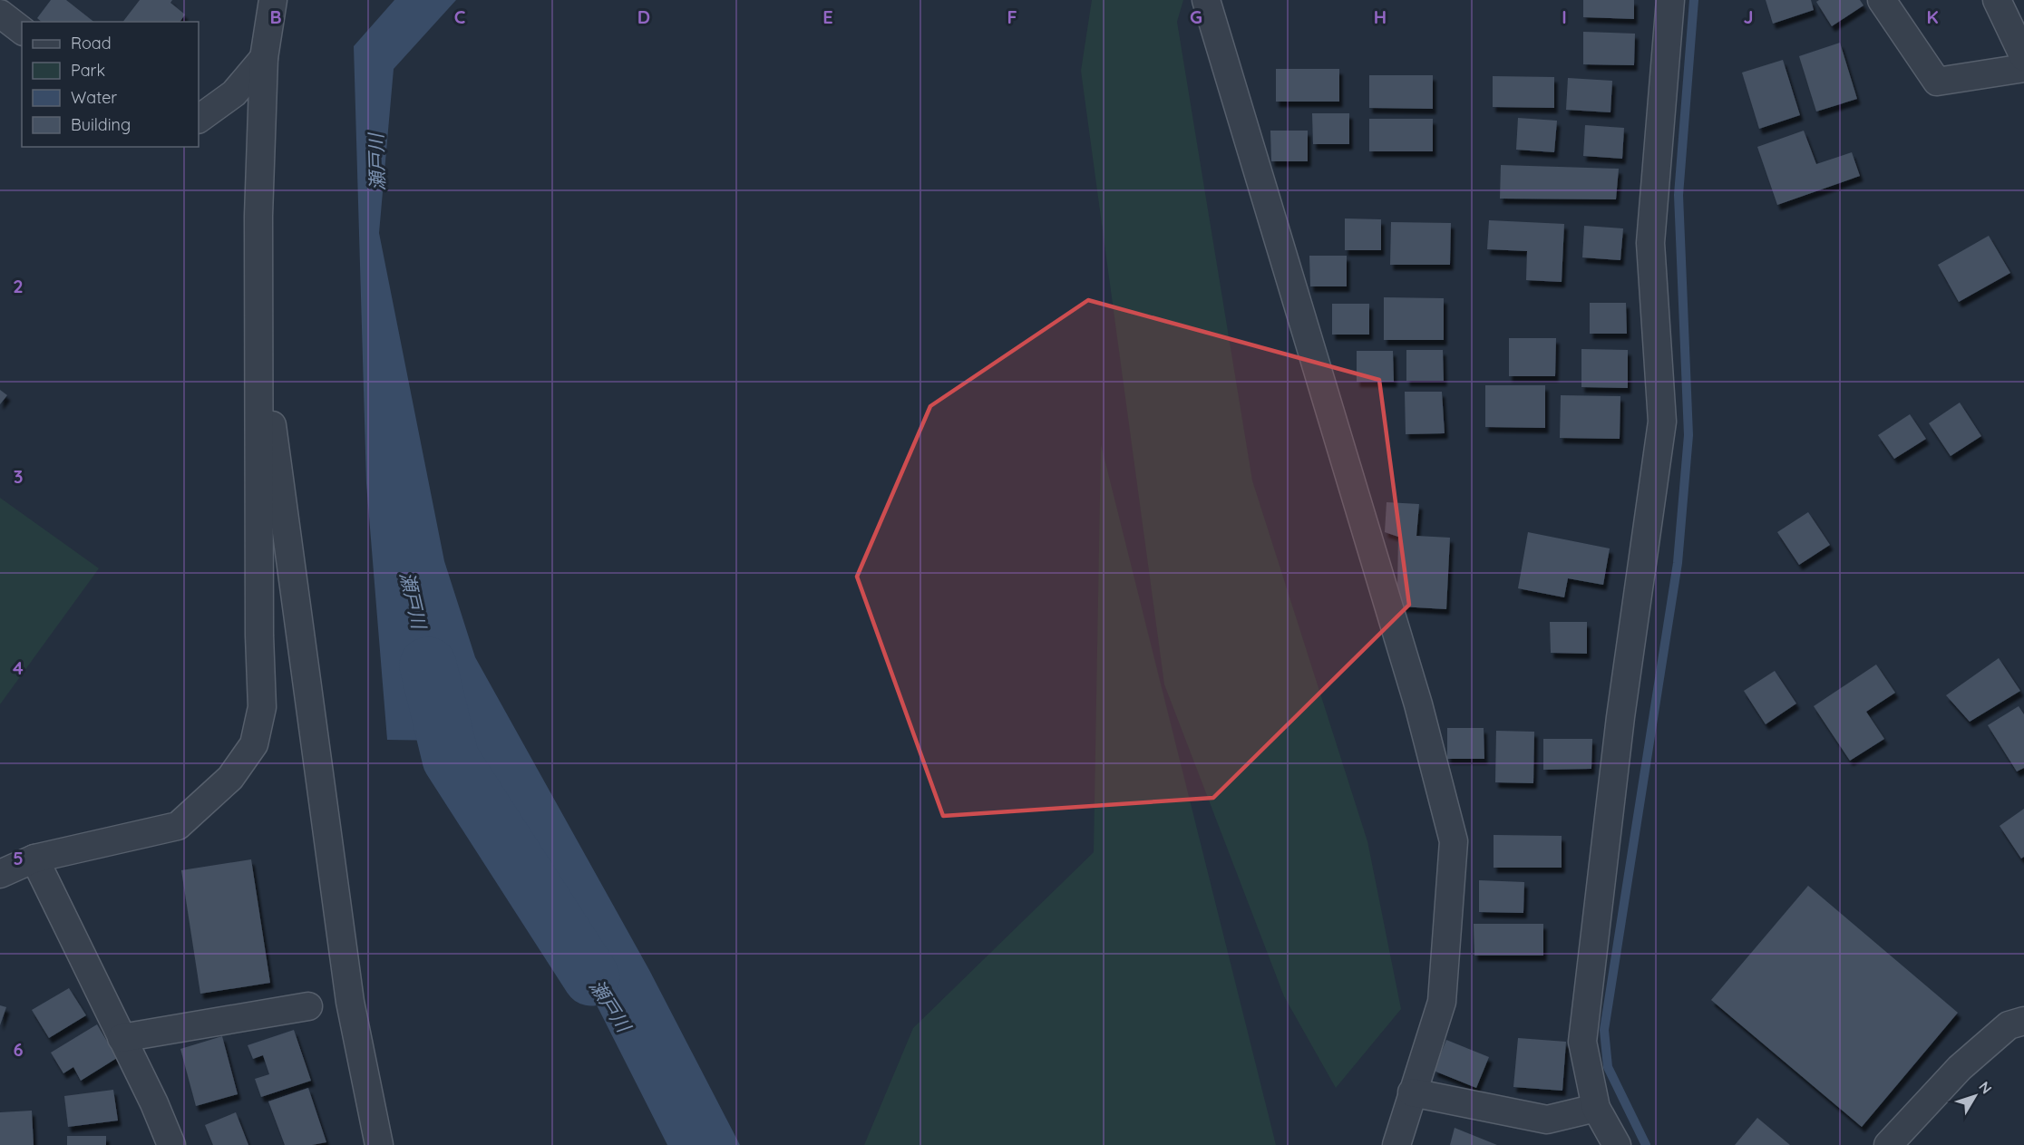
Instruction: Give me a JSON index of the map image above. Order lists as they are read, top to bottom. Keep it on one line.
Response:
{"water":["瀬戸川"],"legend":["Road","Park","Water","Building"],"north":"top right","grid":{"columns":["B","C","D","E","F","G","H","I","J","K"],"rows":["2","3","4","5","6"]}}
